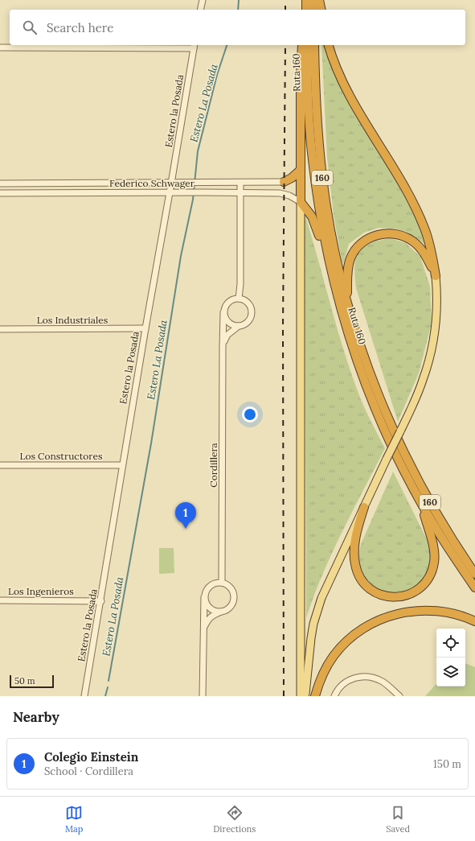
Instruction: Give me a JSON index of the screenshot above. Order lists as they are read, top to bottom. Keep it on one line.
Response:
{"streets":{"highway":["Ruta 160","160"],"street":["Estero la Posada","Federico Schwager","Los Industriales","Los Constructores","Cordillera","Los Ingenieros"]},"crossings":[["Estero la Posada","Federico Schwager"],["Estero la Posada","Los Industriales"],["Estero la Posada","Los Constructores"],["Estero la Posada","Los Ingenieros"]],"water":["Estero La Posada"],"scale_bar":"50 m","page":{"search":"Search here","pins":"1","scale":"50 m","heading":"Nearby","list":[{"mark":"1","name":"Colegio Einstein","note":"School · Cordillera","value":"150 m"}],"nav":["Map","Directions","Saved"]}}
